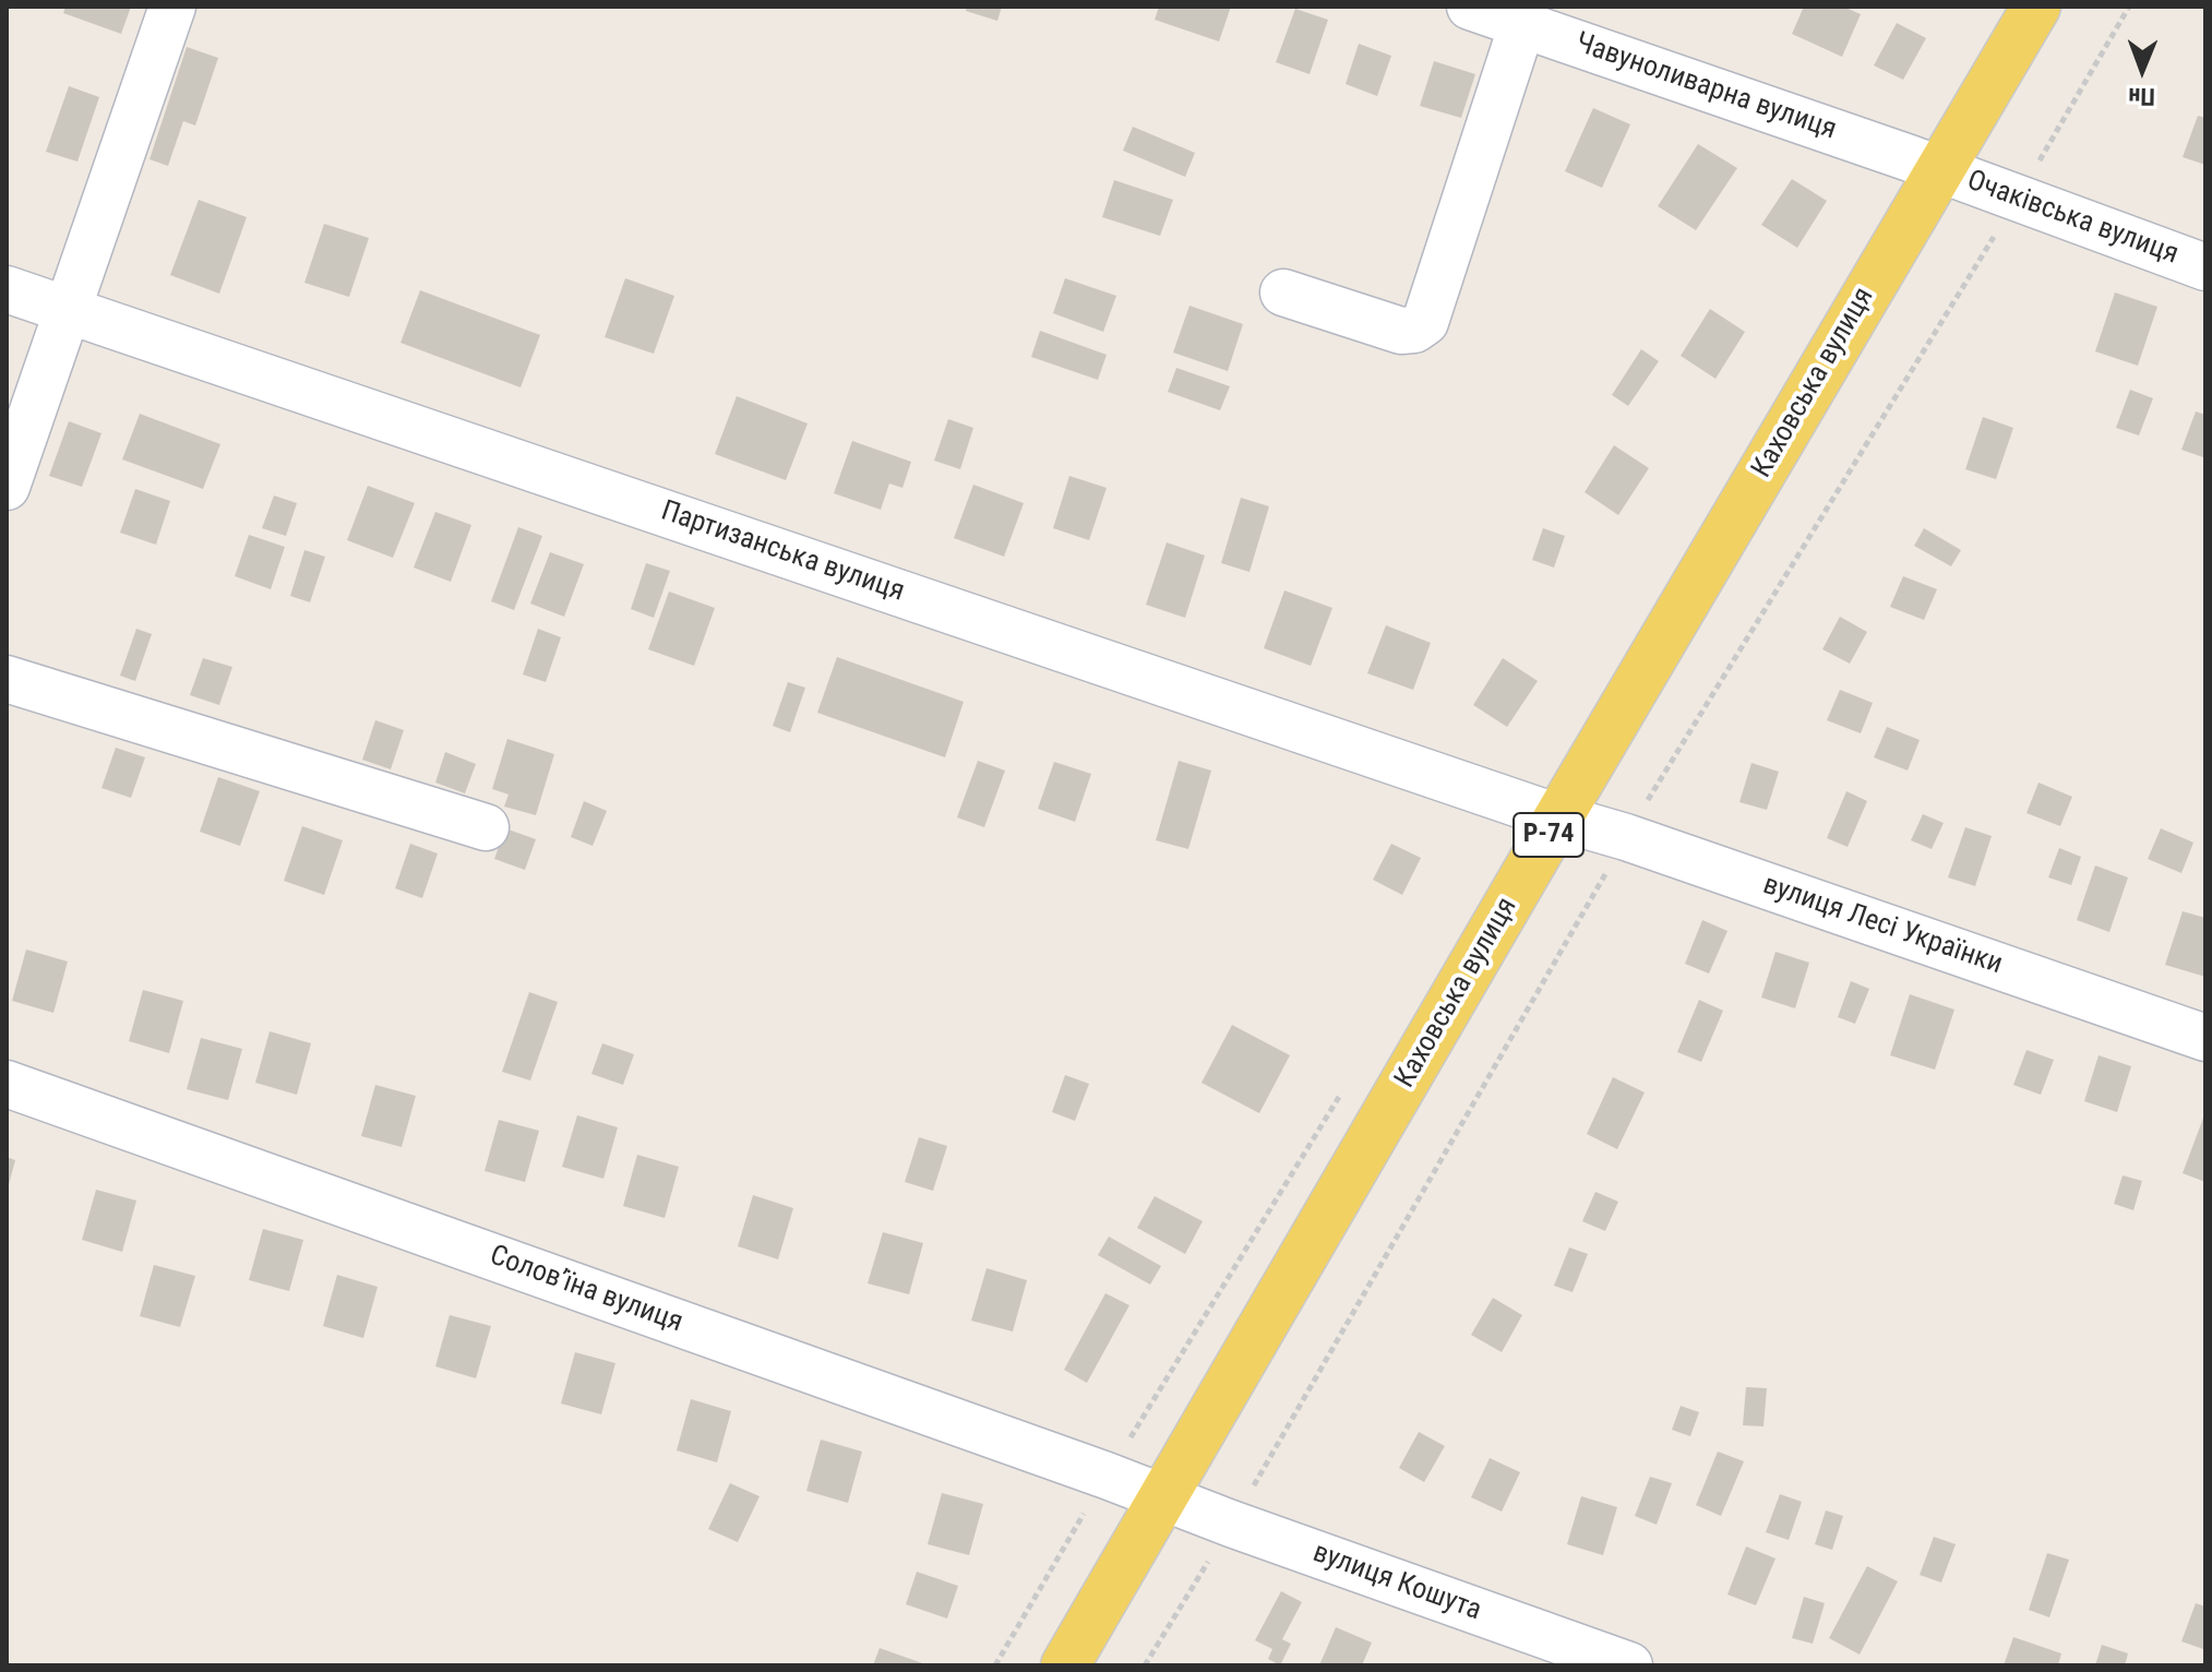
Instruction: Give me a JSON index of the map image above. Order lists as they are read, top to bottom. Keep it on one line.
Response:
{"streets":{"main road":["Каховська вулиця","Р-74"],"street":["Чавуноливарна вулиця","Очаківська вулиця","Партизанська вулиця","вулиця Лесі Українки","Соловʼїна вулиця","вулиця Кошута"]},"crossings":[["Чавуноливарна вулиця","Очаківська вулиця"],["Чавуноливарна вулиця","Каховська вулиця"],["Очаківська вулиця","Каховська вулиця"],["Каховська вулиця","Партизанська вулиця"],["Каховська вулиця","вулиця Лесі Українки"],["Каховська вулиця","Соловʼїна вулиця"],["Каховська вулиця","вулиця Кошута"],["Партизанська вулиця","вулиця Лесі Українки"],["Соловʼїна вулиця","вулиця Кошута"]],"north":"bottom"}
